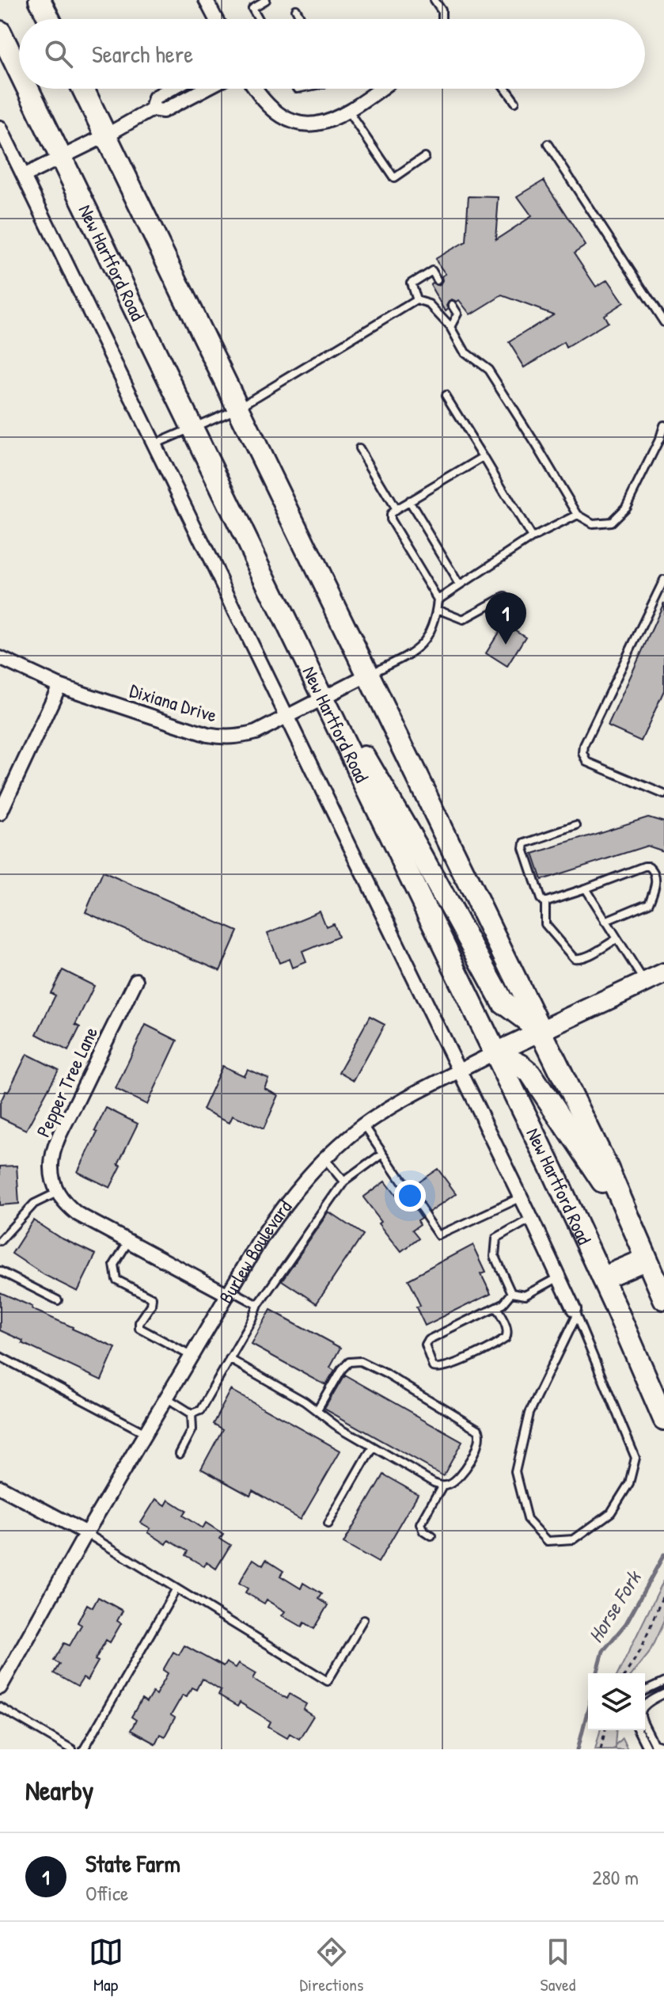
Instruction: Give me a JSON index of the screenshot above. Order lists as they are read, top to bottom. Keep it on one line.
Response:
{"streets":{"main road":["New Hartford Road"],"street":["Dixiana Drive","Pepper Tree Lane","Burlew Boulevard"]},"crossings":[["New Hartford Road","Dixiana Drive"],["New Hartford Road","Burlew Boulevard"]],"water":["Horse Fork"],"page":{"search":"Search here","pins":"1","heading":"Nearby","list":[{"mark":"1","name":"State Farm","note":"Office","value":"280 m"}],"nav":["Map","Directions","Saved"]}}
